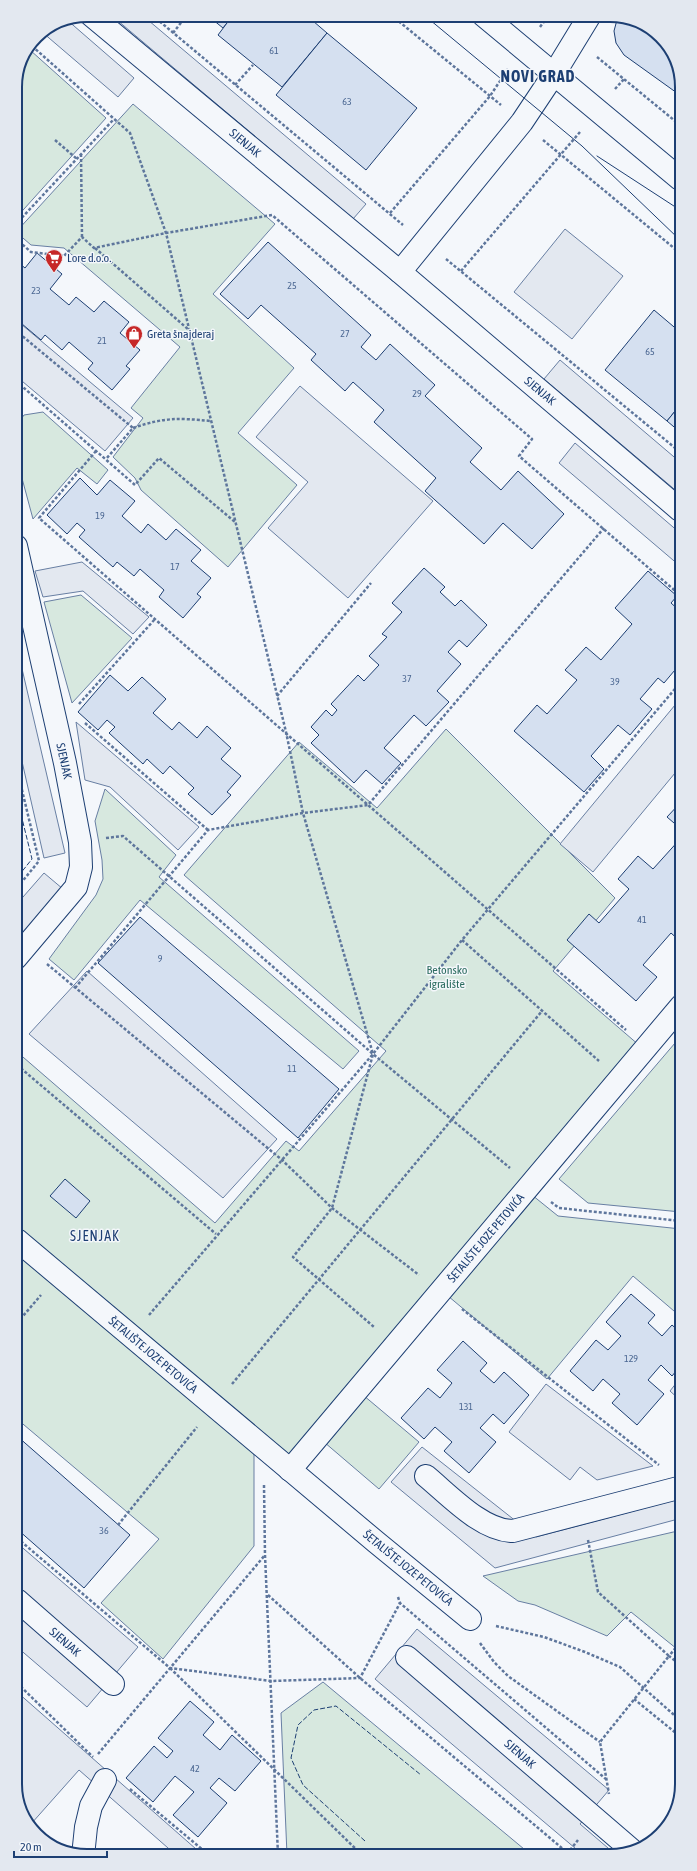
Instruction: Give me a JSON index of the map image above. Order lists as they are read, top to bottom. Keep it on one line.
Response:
{"streets":{"street":["SJENJAK","ŠETALIŠTE JOZE PETOVIĆA"]},"districts":["NOVI GRAD","SJENJAK"],"parks":["Betonsko igralište"],"places":{"supermarket":["Lore d.o.o."],"shop":["Greta šnajderaj"]},"house_numbers":["61","63","25","23","27","21","65","29","19","17","37","39","41","9","11","129","131","36","42"],"scale_bar":"20 m"}
